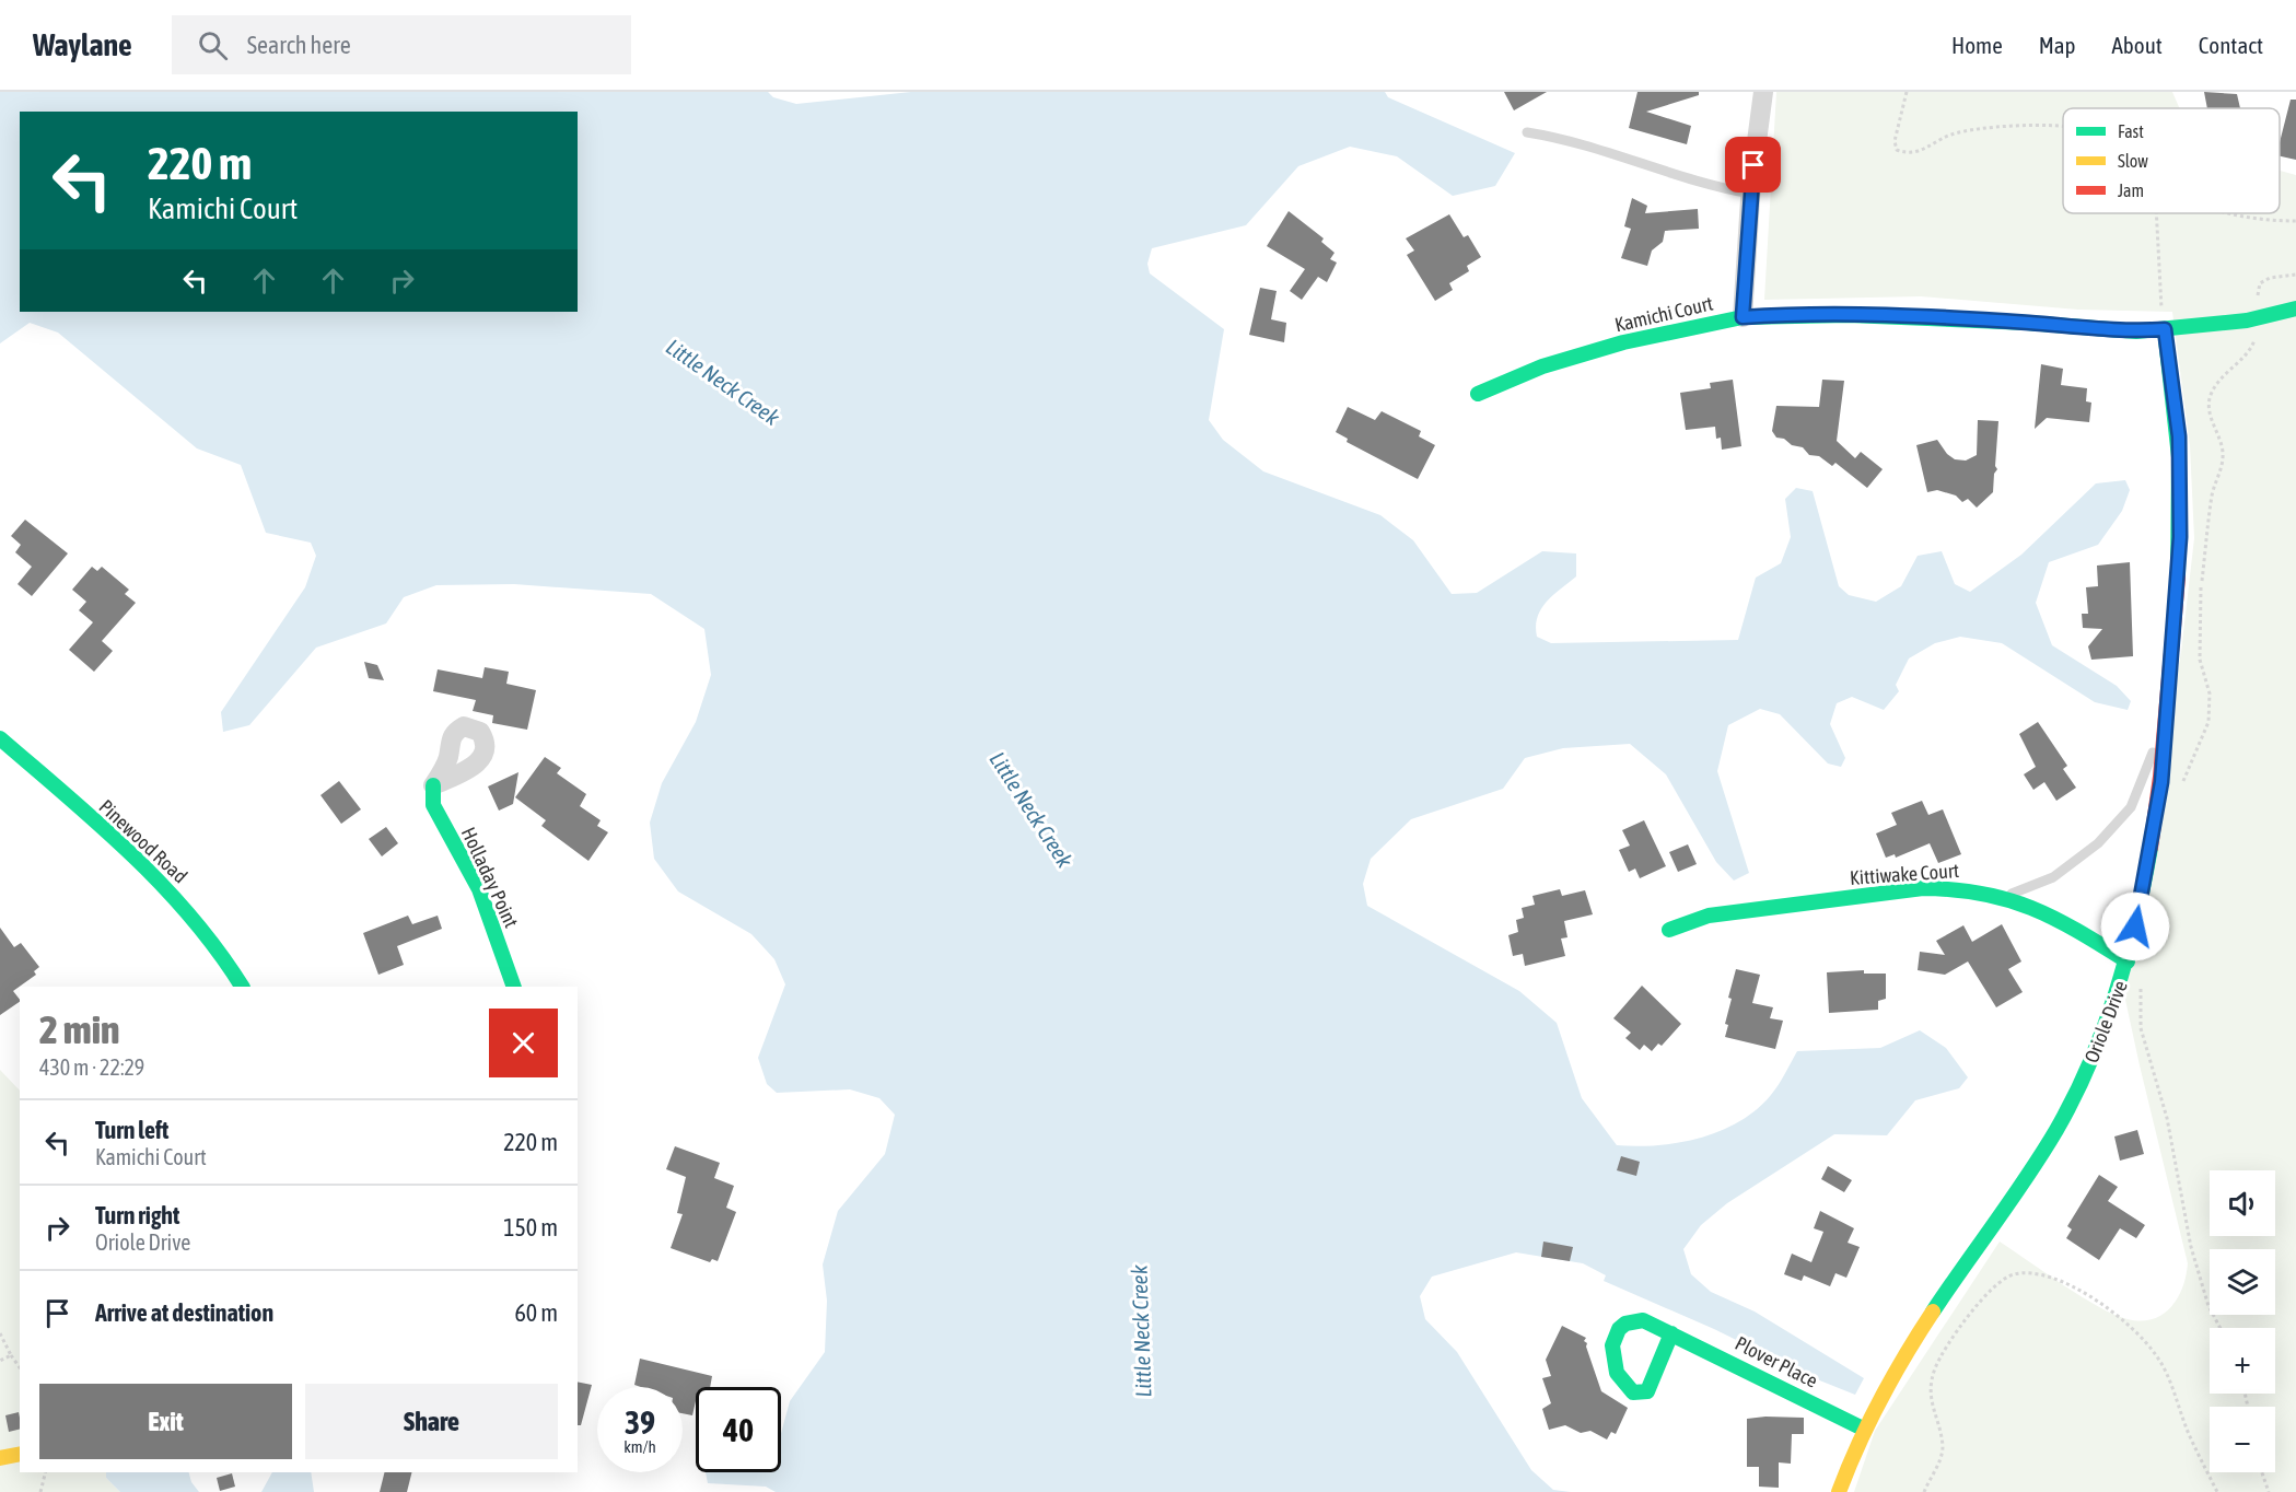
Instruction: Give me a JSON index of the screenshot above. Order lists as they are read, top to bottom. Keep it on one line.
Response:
{"streets":{"street":["Kamichi Court","Pinewood Road","Kittiwake Court","Holladay Point","Oriole Drive","Plover Place"]},"crossings":[["Kamichi Court","Oriole Drive"],["Kittiwake Court","Oriole Drive"],["Oriole Drive","Plover Place"]],"water":["Little Neck Creek"],"legend":["Fast","Slow","Jam"],"page":{"header":"Waylane","search":"Search here","nav":["Home","Map","About","Contact"],"turn":["220 m","Kamichi Court"],"heading":["2 min","430 m · 22:29"],"list":[{"name":"Turn left","note":"Kamichi Court","value":"220 m"},{"name":"Turn right","note":"Oriole Drive","value":"150 m"},{"name":"Arrive at destination","value":"60 m"}],"map_buttons":["+","−"],"buttons":["Exit","Share"],"speed":"39 km/h","limit":"40"}}
